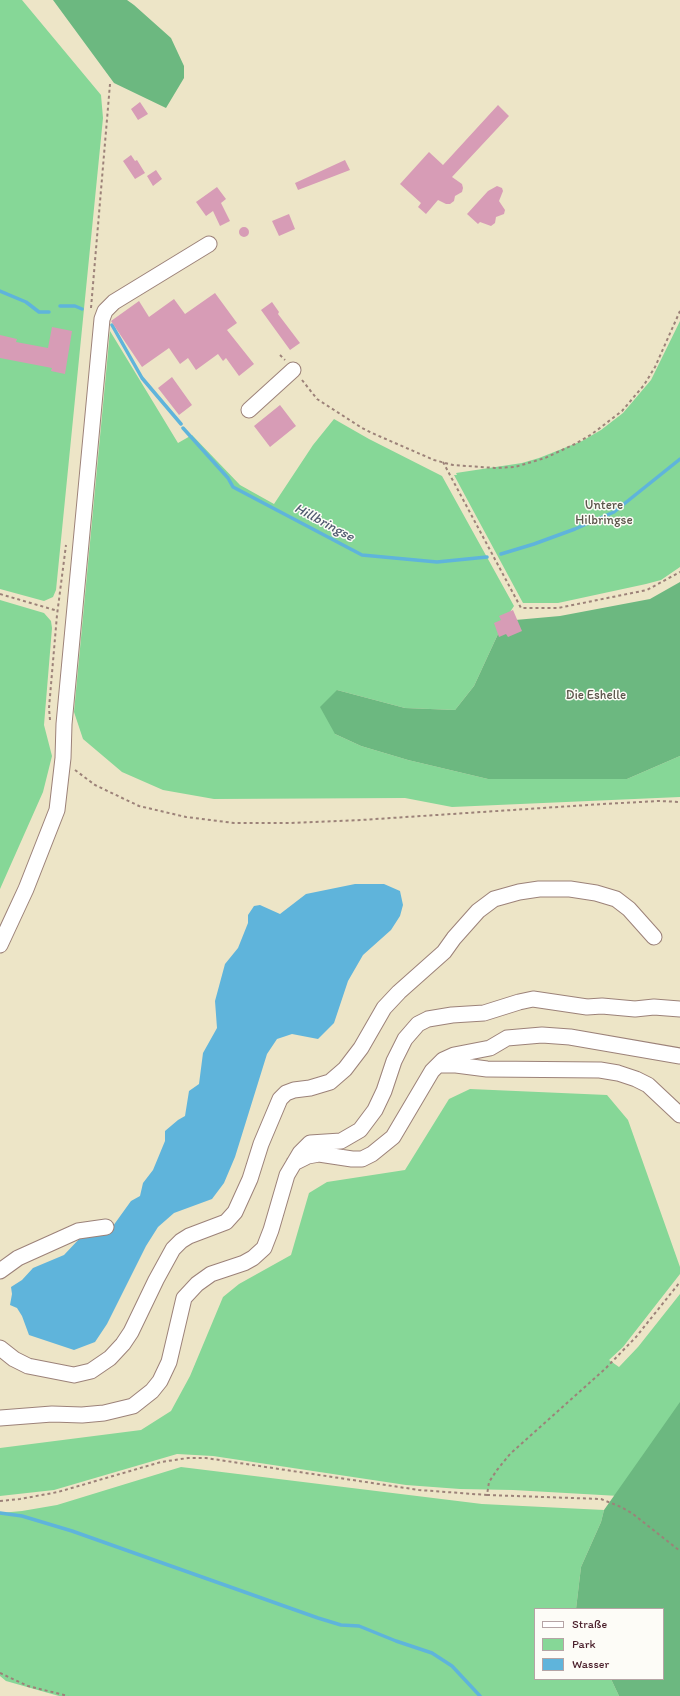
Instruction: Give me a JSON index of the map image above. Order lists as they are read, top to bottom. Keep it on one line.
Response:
{"water":["Hillbringse"],"parks":["Untere Hilbringse","Die Eshelle"],"legend":["Straße","Park","Wasser"]}
